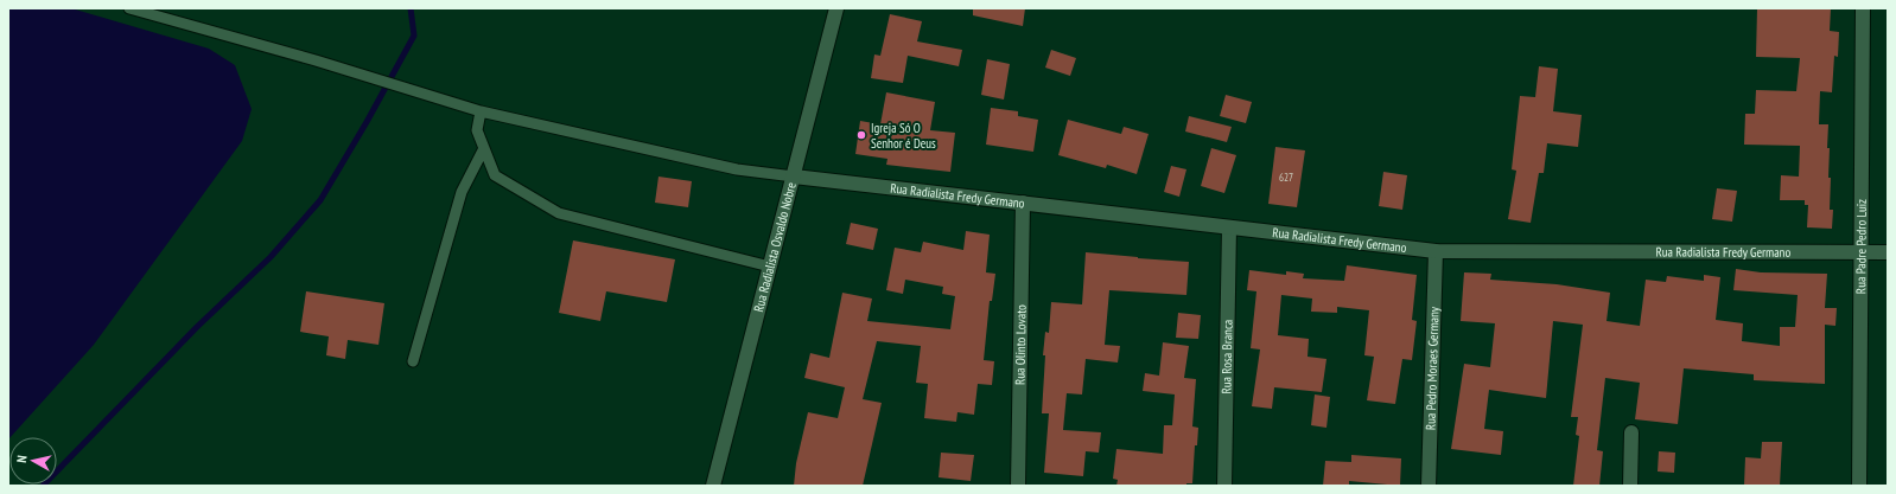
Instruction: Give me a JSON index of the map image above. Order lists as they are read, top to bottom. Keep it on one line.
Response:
{"streets":{"street":["Rua Radialista Fredy Germano","Rua Radialista Osvaldo Nobre","Rua Padre Pedro Luiz","Rua Olinto Lovato","Rua Rosa Branca","Rua Pedro Moraes Germany"]},"crossings":[["Rua Radialista Fredy Germano","Rua Radialista Osvaldo Nobre"],["Rua Radialista Fredy Germano","Rua Padre Pedro Luiz"],["Rua Radialista Fredy Germano","Rua Olinto Lovato"],["Rua Radialista Fredy Germano","Rua Rosa Branca"],["Rua Radialista Fredy Germano","Rua Pedro Moraes Germany"]],"places":["Igreja Só O Senhor é Deus"],"house_numbers":["627"],"north":"left"}
